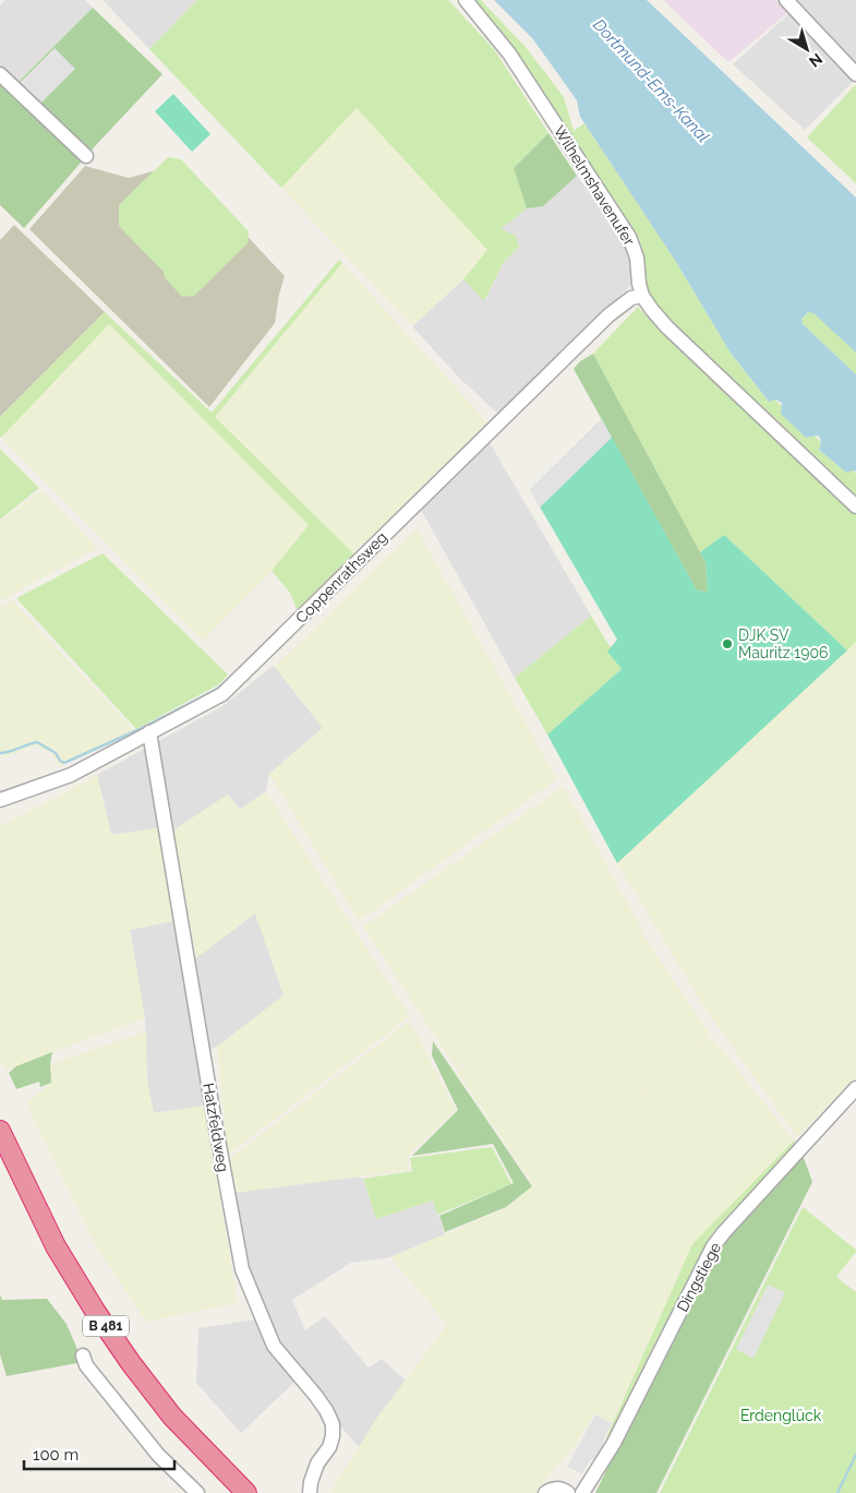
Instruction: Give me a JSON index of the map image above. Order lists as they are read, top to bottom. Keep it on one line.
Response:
{"streets":{"highway":["B 481"],"street":["Wilhelmshavenufer","Coppenrathsweg","Hatzfeldweg","Dingstiege"]},"crossings":[["Wilhelmshavenufer","Coppenrathsweg"],["Coppenrathsweg","Hatzfeldweg"]],"water":["Dortmund-Ems-Kanal"],"parks":["Erdenglück"],"places":["DJK SV Mauritz 1906"],"scale_bar":"100 m","north":"bottom right"}
